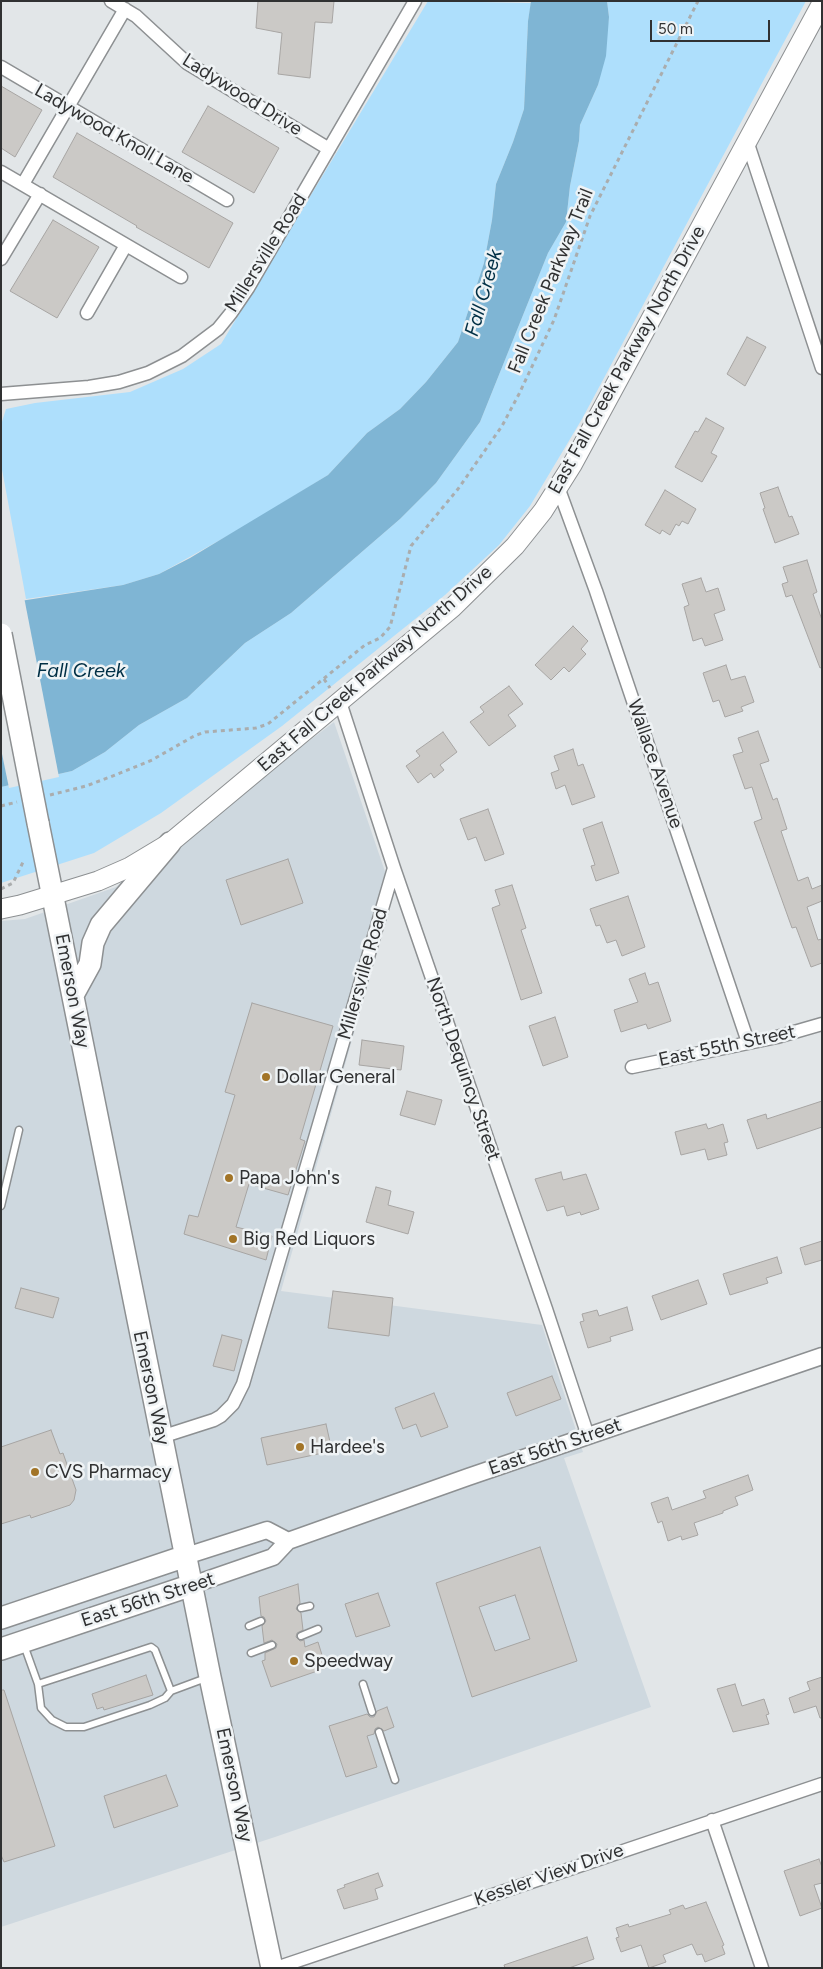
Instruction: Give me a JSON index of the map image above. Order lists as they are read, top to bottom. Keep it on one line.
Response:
{"streets":{"main road":["East Fall Creek Parkway North Drive","Emerson Way","East 56th Street"],"street":["Ladywood Drive","Ladywood Knoll Lane","Millersville Road","Wallace Avenue","East 55th Street","North Dequincy Street","Kessler View Drive"],"path":["Fall Creek Parkway Trail"]},"crossings":[["Ladywood Drive","Millersville Road"],["Millersville Road","Emerson Way"],["Millersville Road","North Dequincy Street"],["East Fall Creek Parkway North Drive","Wallace Avenue"],["East Fall Creek Parkway North Drive","Emerson Way"],["East Fall Creek Parkway North Drive","North Dequincy Street"],["Wallace Avenue","East 55th Street"],["Emerson Way","East 56th Street"],["Emerson Way","Kessler View Drive"],["North Dequincy Street","East 56th Street"]],"water":["Fall Creek"],"places":["Dollar General","Papa John's","Big Red Liquors","Hardee's","CVS Pharmacy","Speedway"],"scale_bar":"50 m"}
